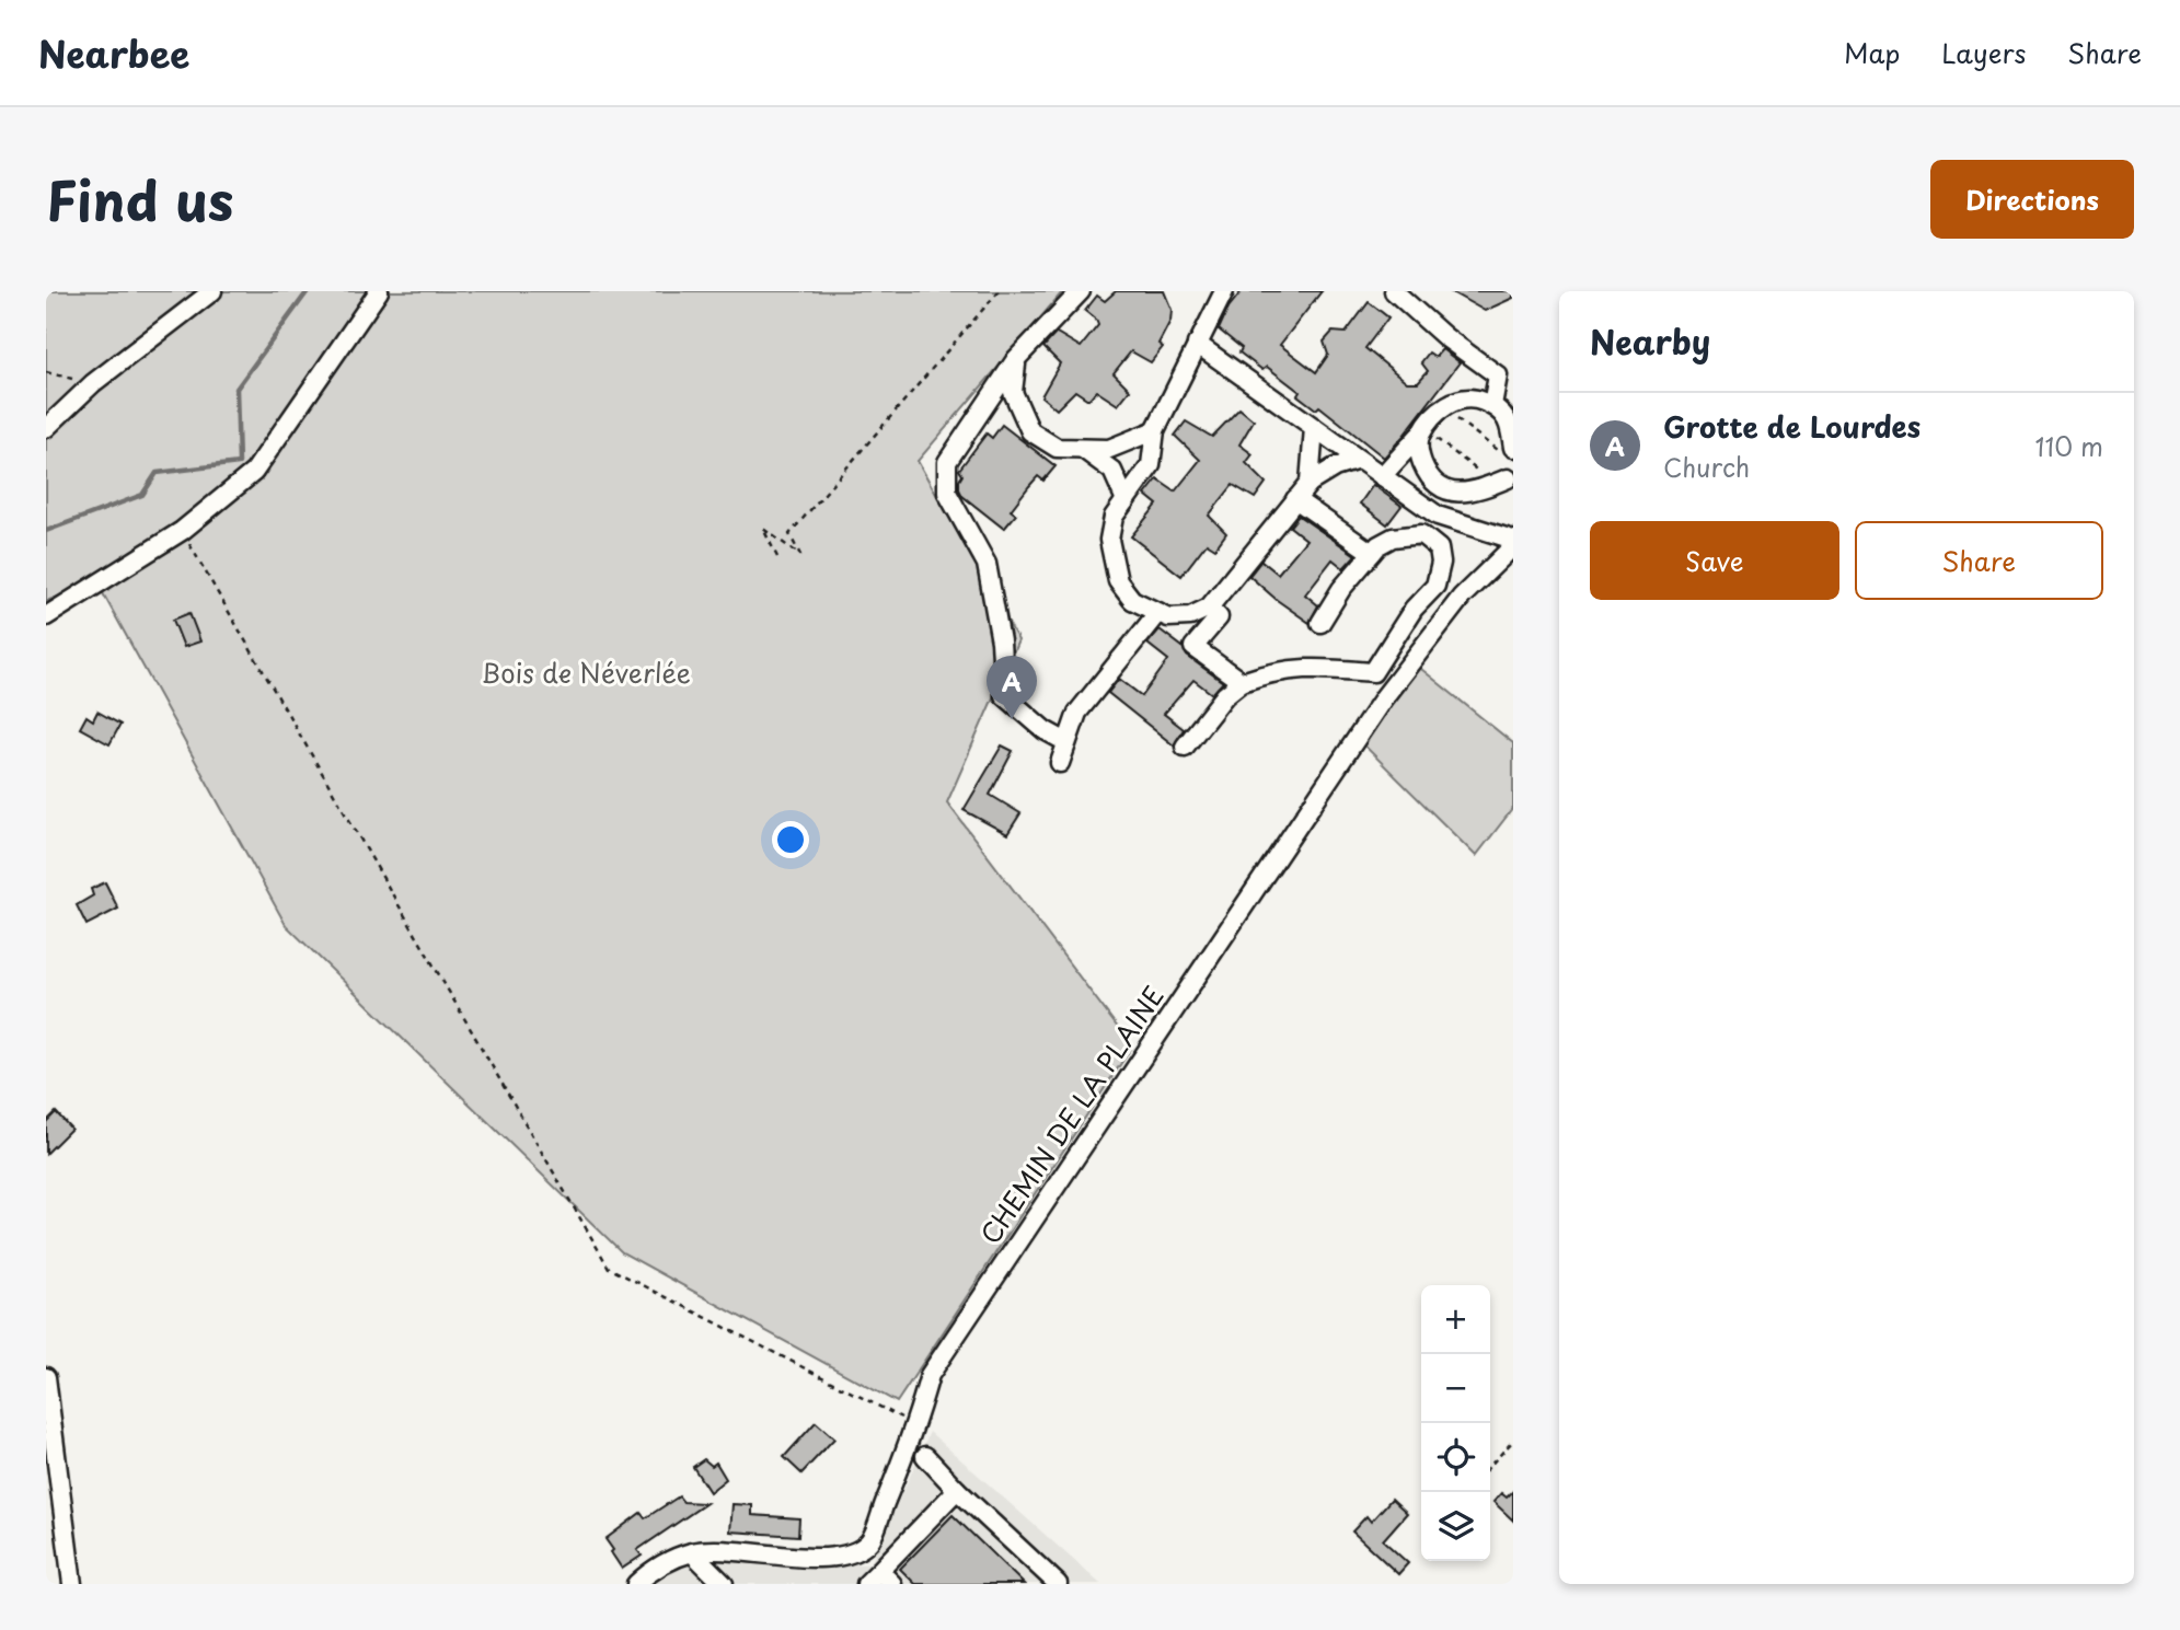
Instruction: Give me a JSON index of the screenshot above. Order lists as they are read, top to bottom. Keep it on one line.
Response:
{"streets":{"street":["CHEMIN DE LA PLAINE"]},"parks":["Bois de Néverlée"],"page":{"header":"Nearbee","nav":["Map","Layers","Share"],"title":"Find us","buttons":["Directions",["Save","Share"]],"heading":"Nearby","list":[{"mark":"A","name":"Grotte de Lourdes","note":"Church","value":"110 m"}],"pins":"A","map_buttons":["+","−"]}}
